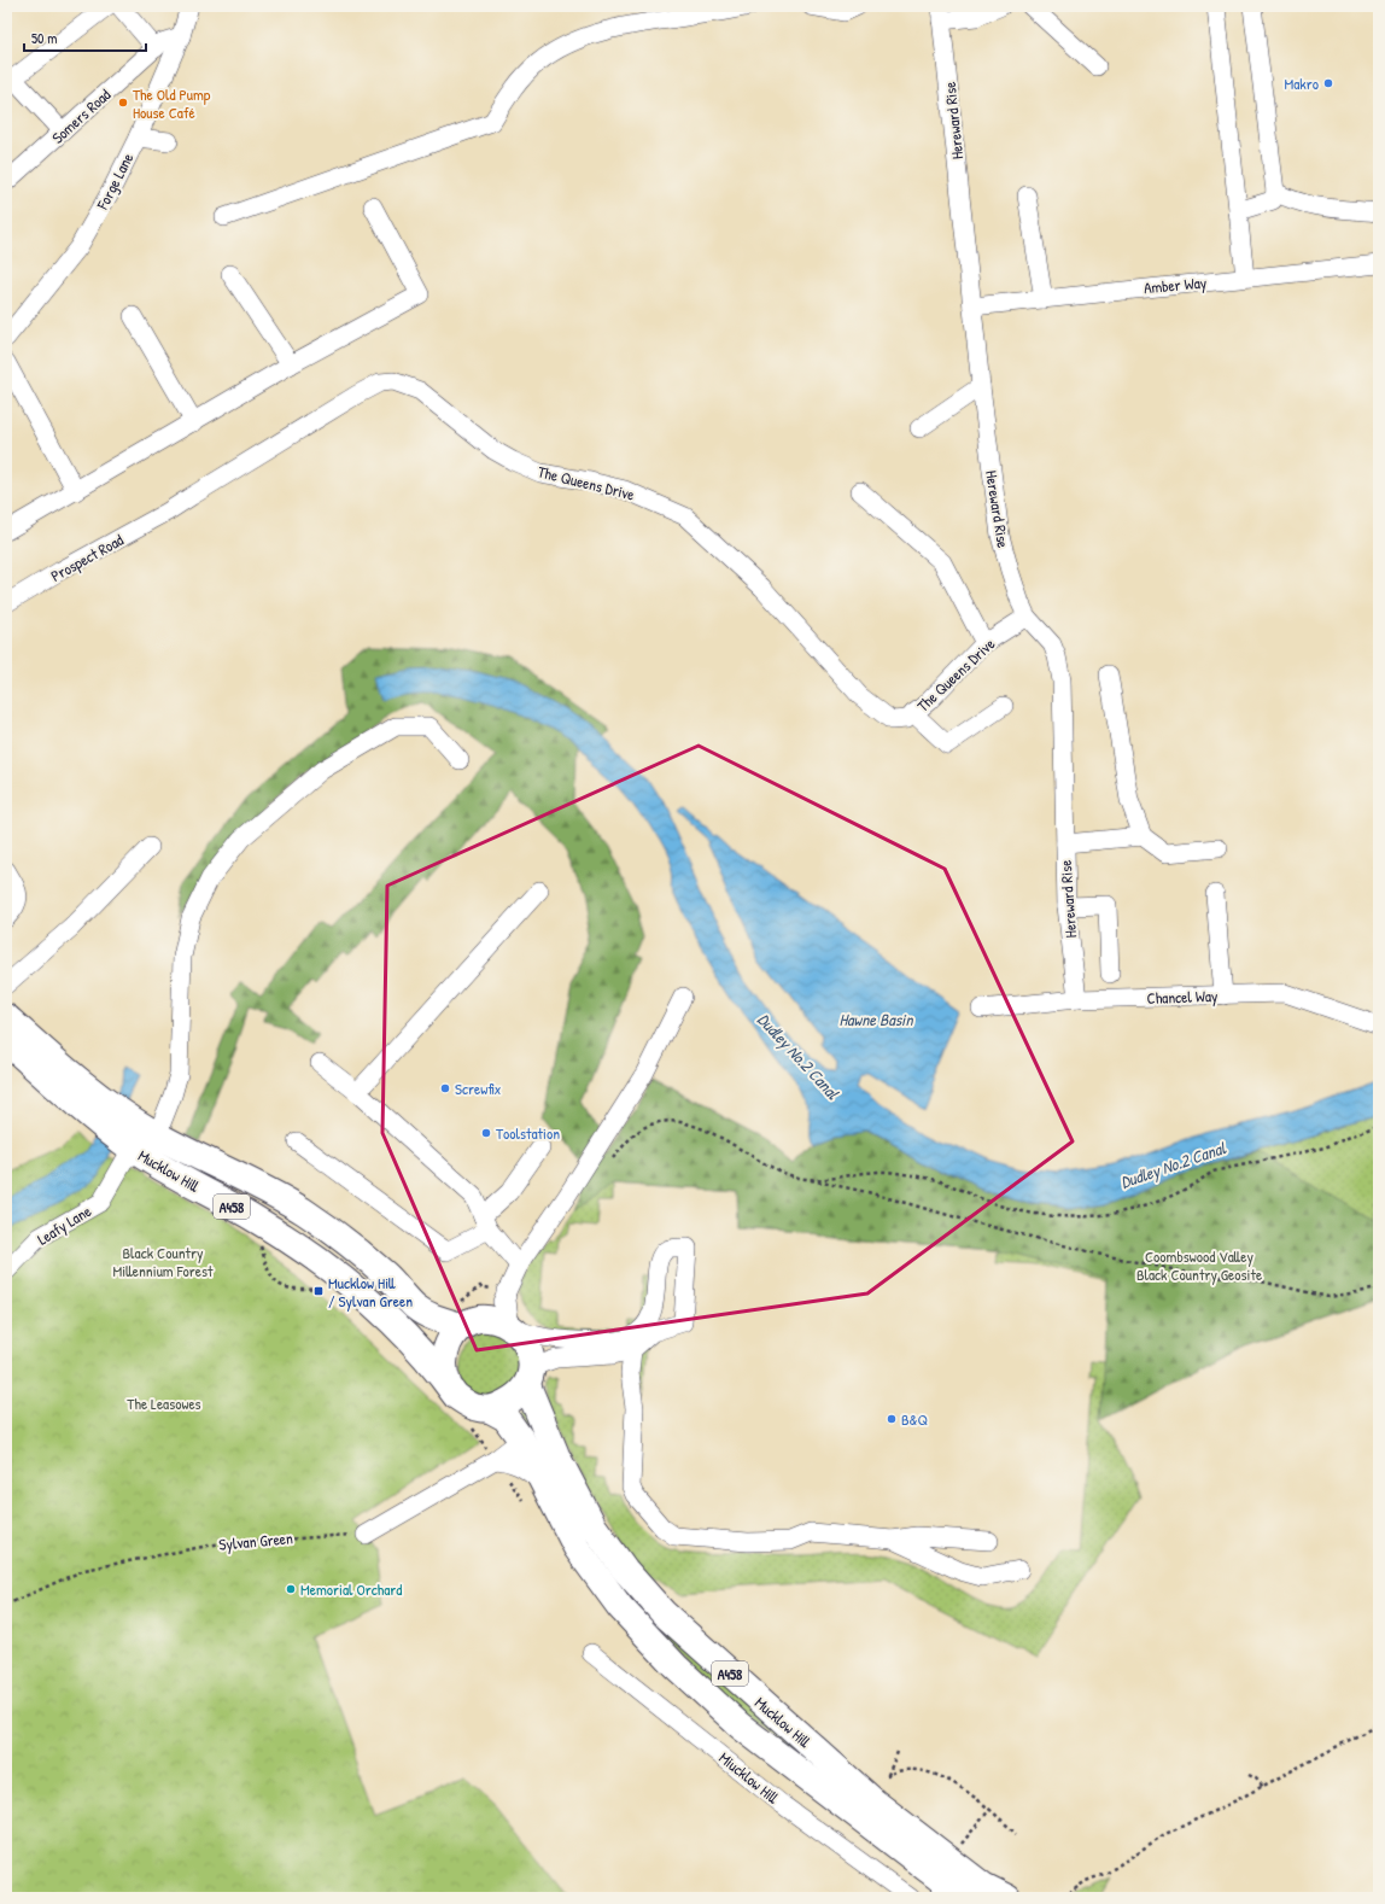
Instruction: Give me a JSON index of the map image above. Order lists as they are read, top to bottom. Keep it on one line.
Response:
{"streets":{"highway":["Mucklow Hill","A458"],"street":["Somers Road","Hereward Rise","Forge Lane","Amber Way","The Queens Drive","Prospect Road","Chancel Way","Leafy Lane","Miucklow Hill"],"path":["Sylvan Green"]},"crossings":[["Somers Road","Forge Lane"],["Hereward Rise","Amber Way"],["Hereward Rise","The Queens Drive"],["Hereward Rise","Chancel Way"],["The Queens Drive","Prospect Road"],["Mucklow Hill","Leafy Lane"]],"water":["Hawne Basin","Dudley No.2 Canal"],"parks":["Black Country Millennium Forest","Coombswood Valley Black Country Geosite","The Leasowes"],"places":{"other":["Makro","The Old Pump House Café","Screwfix","Toolstation","B&Q","Memorial Orchard"],"transit":["Mucklow Hill / Sylvan Green"]},"scale_bar":"50 m"}
